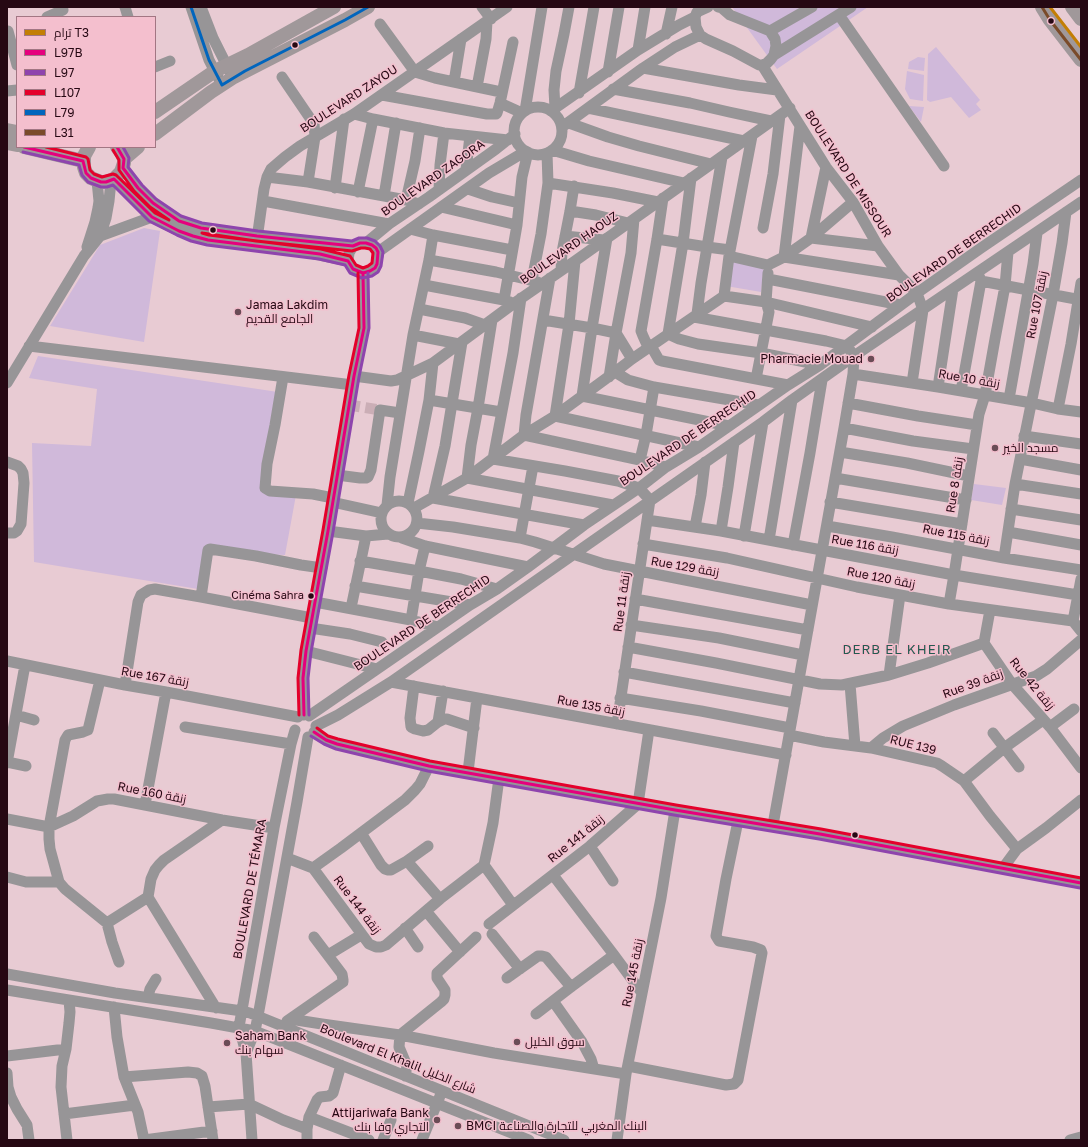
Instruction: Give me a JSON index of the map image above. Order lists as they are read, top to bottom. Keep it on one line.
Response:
{"streets":{"street":["BOULEVARD ZAYOU","BOULEVARD DE MISSOUR","BOULEVARD ZAGORA","BOULEVARD HAOUZ","BOULEVARD DE BERRECHID","Rue 107 زنقة","Rue 10 زنقة","Rue 8 زنقة","Rue 115 زنقة","Rue 116 زنقة","Rue 129 زنقة","Rue 120 زنقة","Rue 11 زنقة","Rue 167 زنقة","Rue 39 زنقة","Rue 42 زنقة","Rue 135 زنقة","RUE 139","Rue 160 زنقة","Rue 141 زنقة","BOULEVARD DE TÉMARA","Rue 144 زنقة","Rue 145 زنقة","Boulevard El Khalil شارع الخليل"]},"crossings":[["BOULEVARD DE MISSOUR","BOULEVARD HAOUZ"],["BOULEVARD DE MISSOUR","BOULEVARD DE BERRECHID"],["BOULEVARD DE BERRECHID","Rue 129 زنقة"],["BOULEVARD DE BERRECHID","Rue 167 زنقة"],["BOULEVARD DE BERRECHID","BOULEVARD DE TÉMARA"],["Rue 107 زنقة","Rue 10 زنقة"],["Rue 107 زنقة","Rue 115 زنقة"],["Rue 10 زنقة","Rue 8 زنقة"],["Rue 8 زنقة","Rue 115 زنقة"],["Rue 8 زنقة","Rue 116 زنقة"],["Rue 8 زنقة","Rue 120 زنقة"],["Rue 116 زنقة","Rue 11 زنقة"],["Rue 129 زنقة","Rue 11 زنقة"],["Rue 120 زنقة","Rue 11 زنقة"],["Rue 11 زنقة","Rue 135 زنقة"],["Rue 11 زنقة","RUE 139"],["Rue 167 زنقة","BOULEVARD DE TÉMARA"],["Rue 39 زنقة","Rue 42 زنقة"],["Rue 39 زنقة","RUE 139"],["Rue 160 زنقة","BOULEVARD DE TÉMARA"],["BOULEVARD DE TÉMARA","Boulevard El Khalil شارع الخليل"]],"districts":["DERB EL KHEIR"],"places":["Jamaa Lakdim الجامع القديم","Pharmacie Mouad","مسجد الخير","Cinéma Sahra","سوق الخليل","Saham Bank سهام بنك","Attijariwafa Bank التجاري وفا بنك","BMCI البنك المغربي للتجارة والصناعة"],"lines":["tram line T3","transit line L79","transit line L31","transit line L97B","transit line L97","transit line L107"],"legend":["ترام T3","L97B","L97","L107","L79","L31"]}
